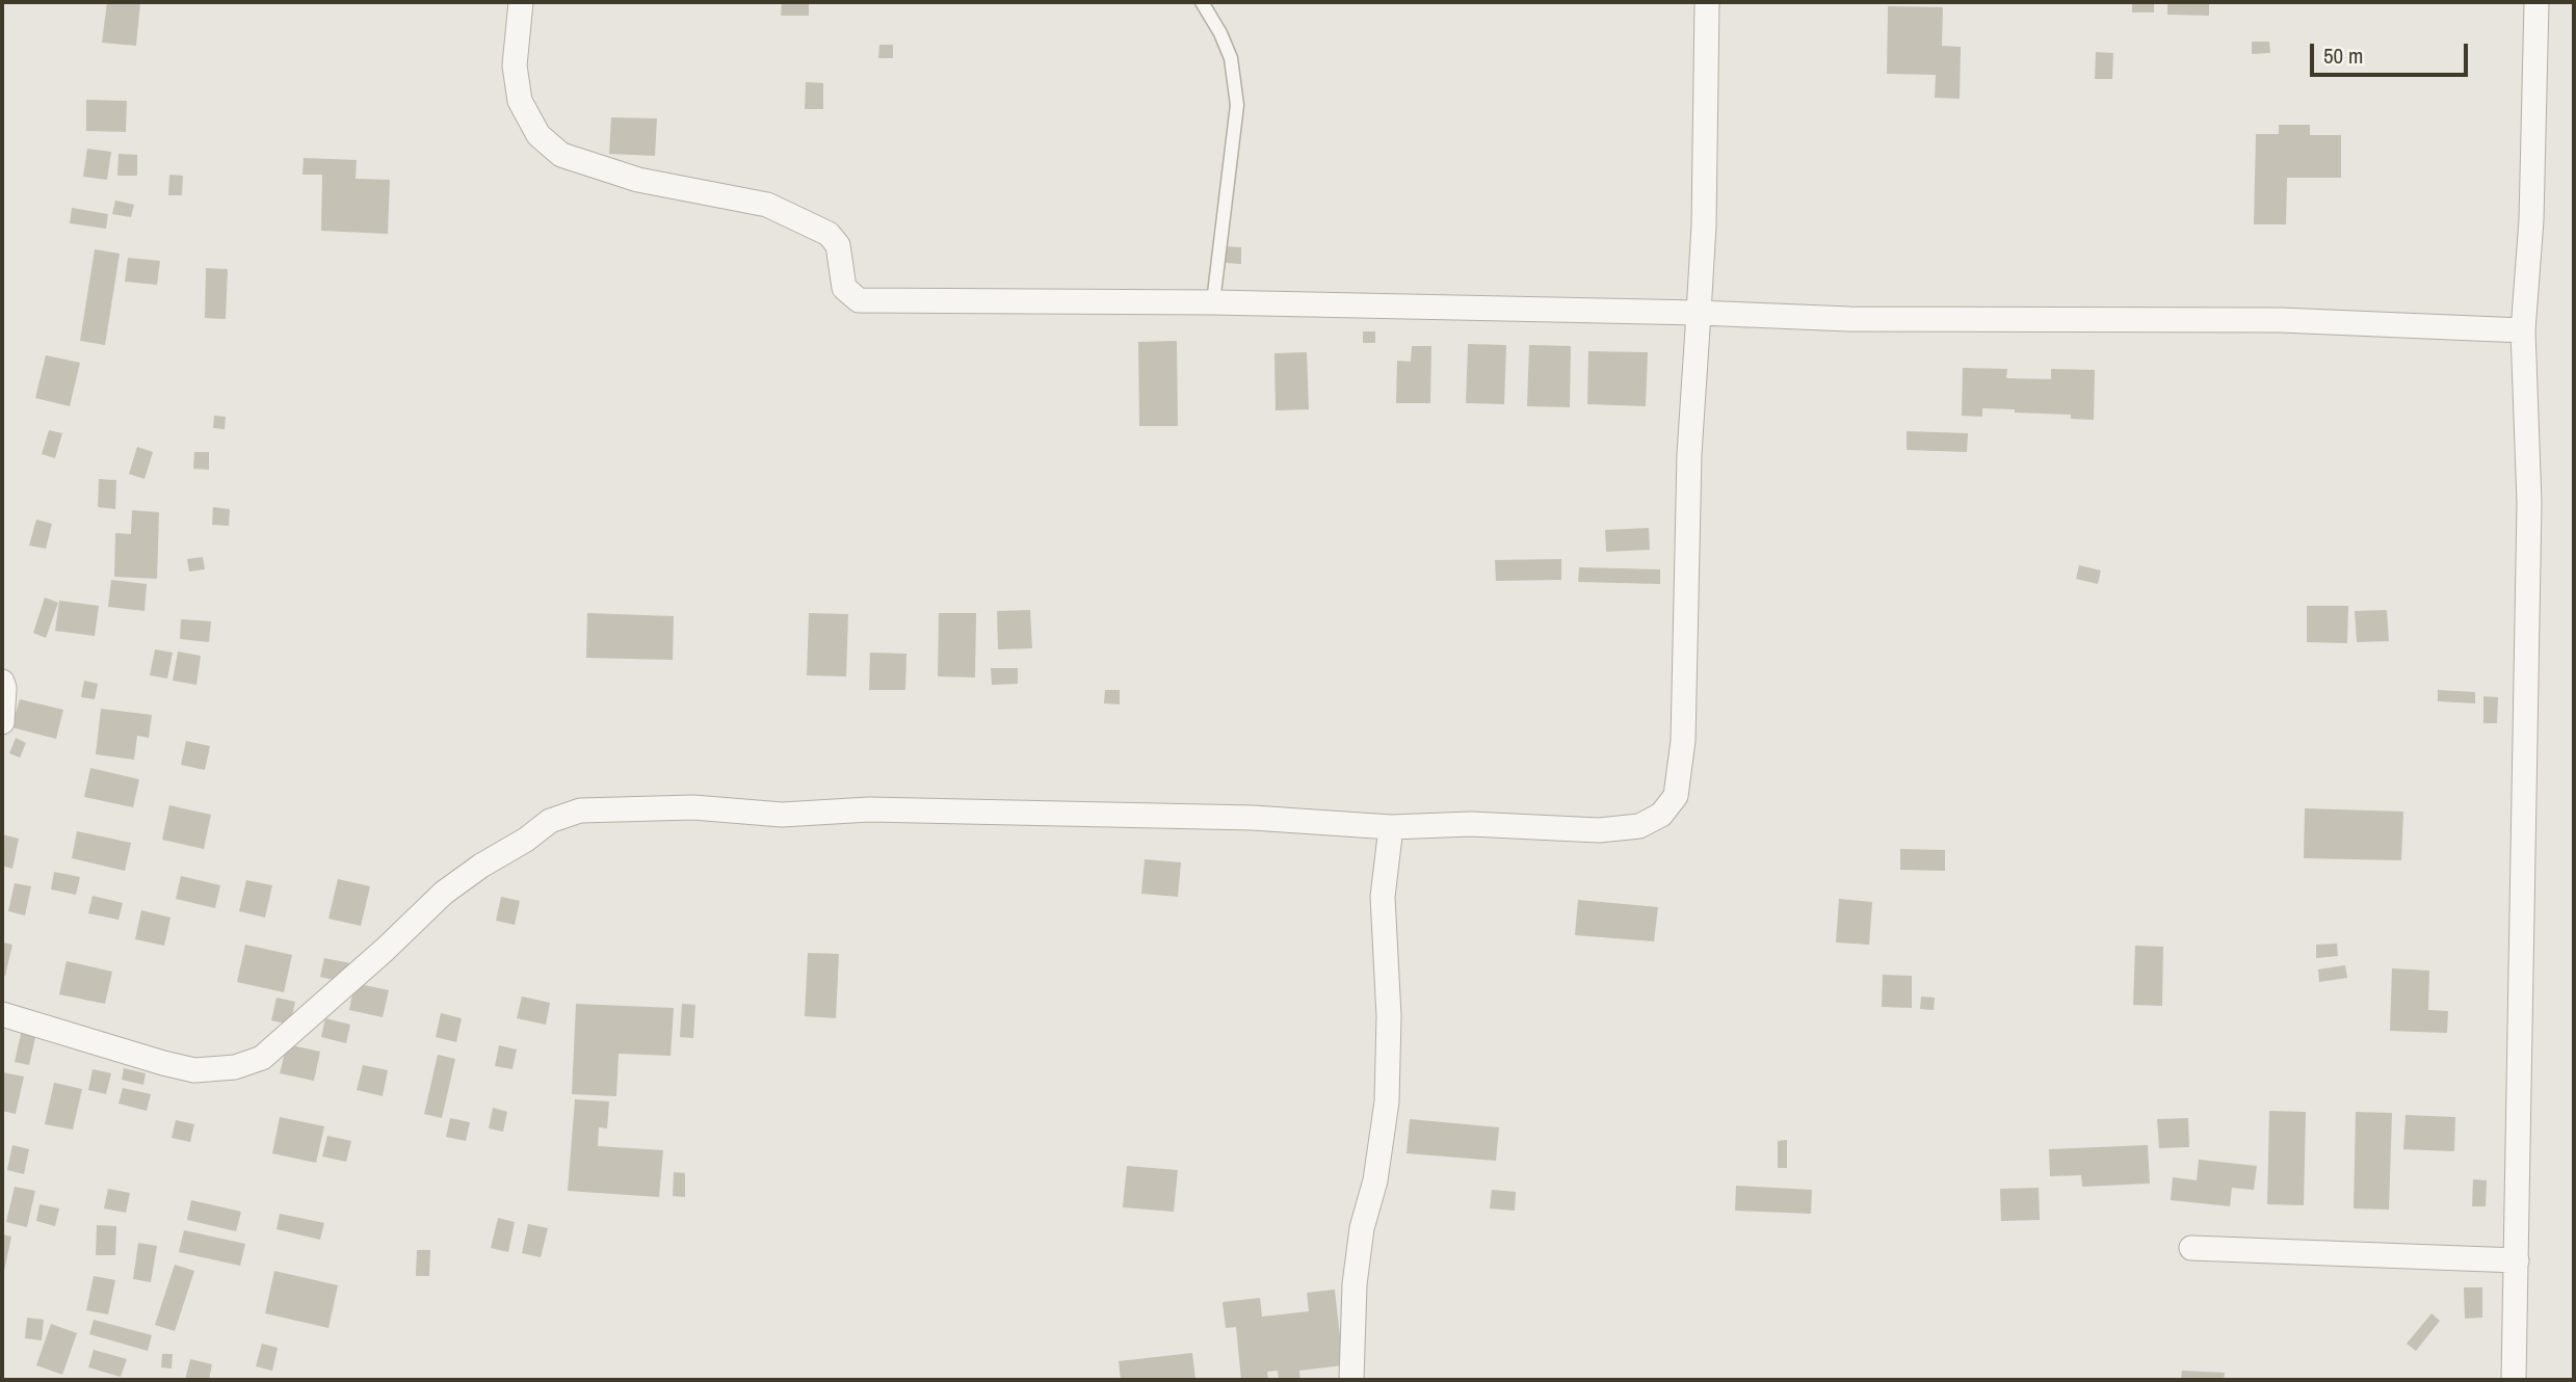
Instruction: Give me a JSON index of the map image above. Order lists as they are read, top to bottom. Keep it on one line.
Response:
{"scale_bar":"50 m"}
